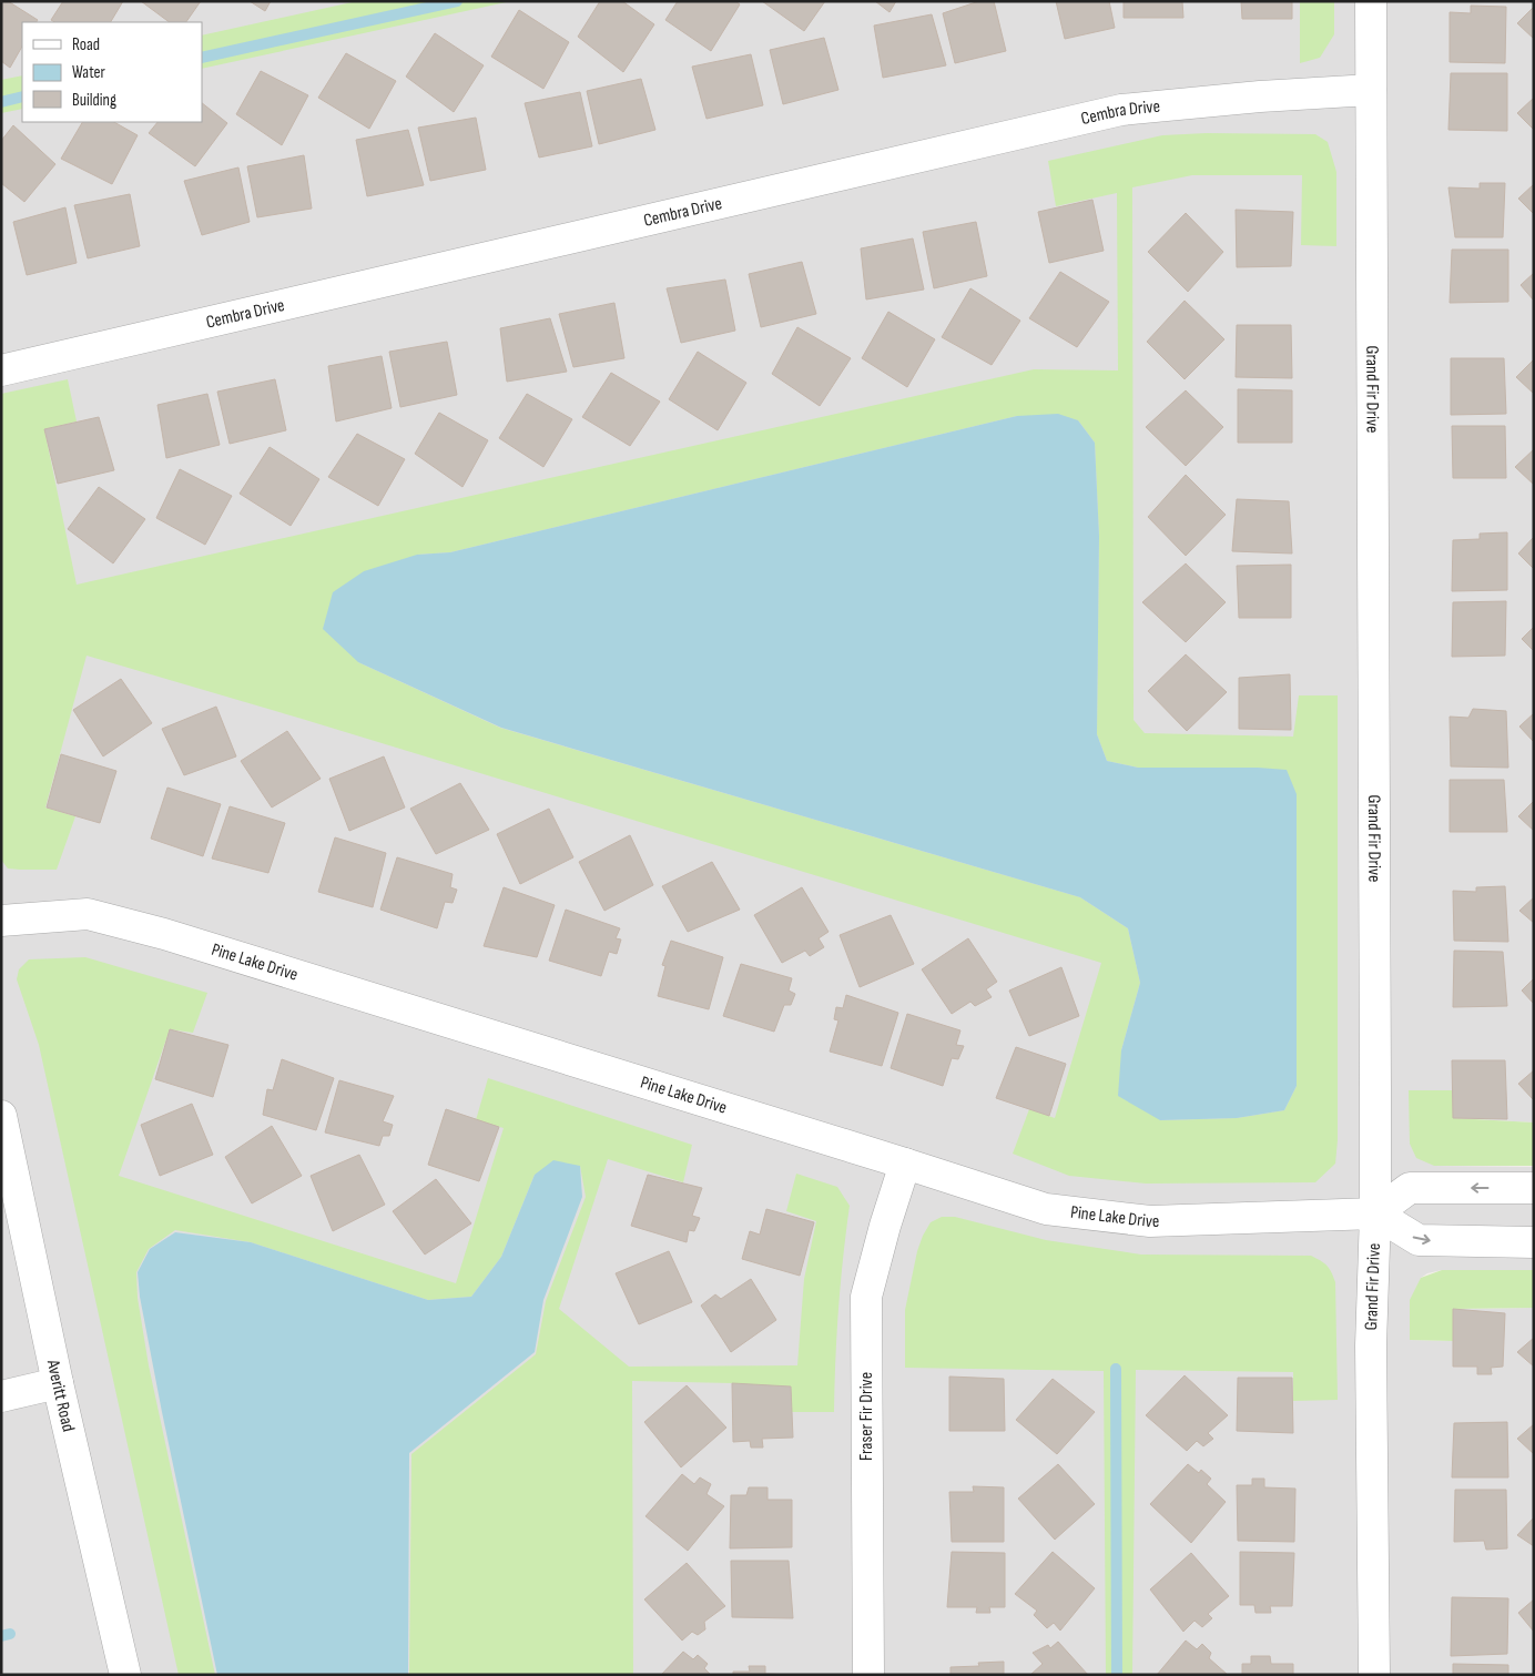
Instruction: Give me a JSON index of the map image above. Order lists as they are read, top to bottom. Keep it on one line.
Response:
{"streets":{"street":["Cembra Drive","Grand Fir Drive","Pine Lake Drive","Averitt Road","Fraser Fir Drive"]},"crossings":[["Cembra Drive","Grand Fir Drive"],["Grand Fir Drive","Pine Lake Drive"],["Pine Lake Drive","Fraser Fir Drive"]],"legend":["Road","Water","Building"]}
